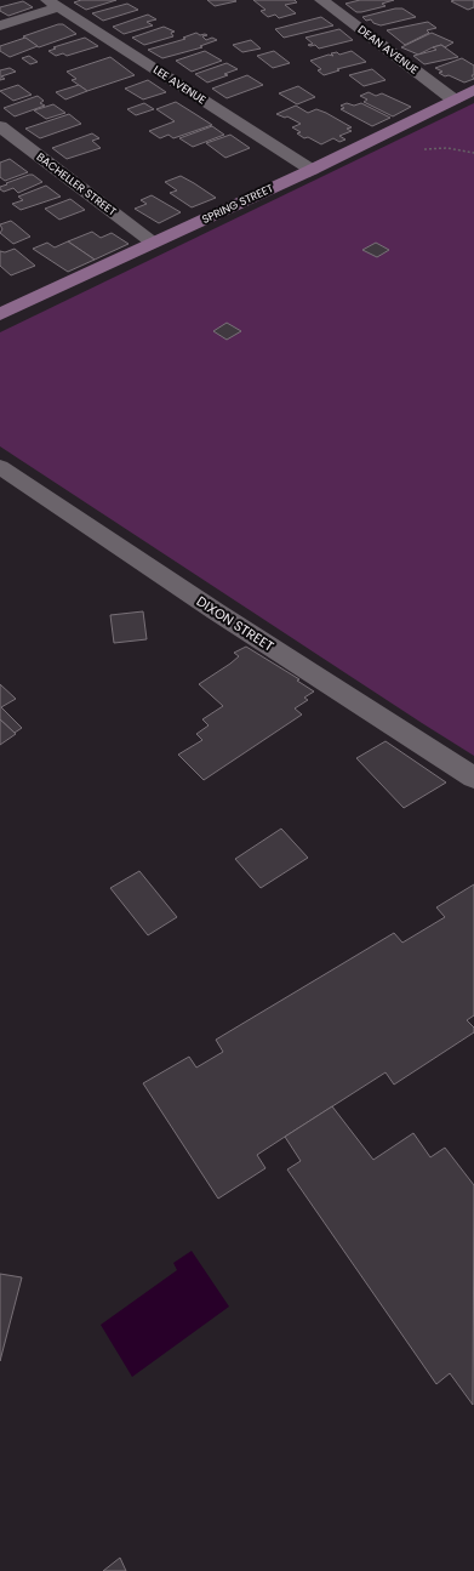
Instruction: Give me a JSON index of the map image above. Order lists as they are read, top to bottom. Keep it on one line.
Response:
{"streets":{"main road":["SPRING STREET"],"street":["DEAN AVENUE","LEE AVENUE","BACHELLER STREET","DIXON STREET"]},"crossings":[["DEAN AVENUE","SPRING STREET"],["LEE AVENUE","SPRING STREET"],["BACHELLER STREET","SPRING STREET"]]}
